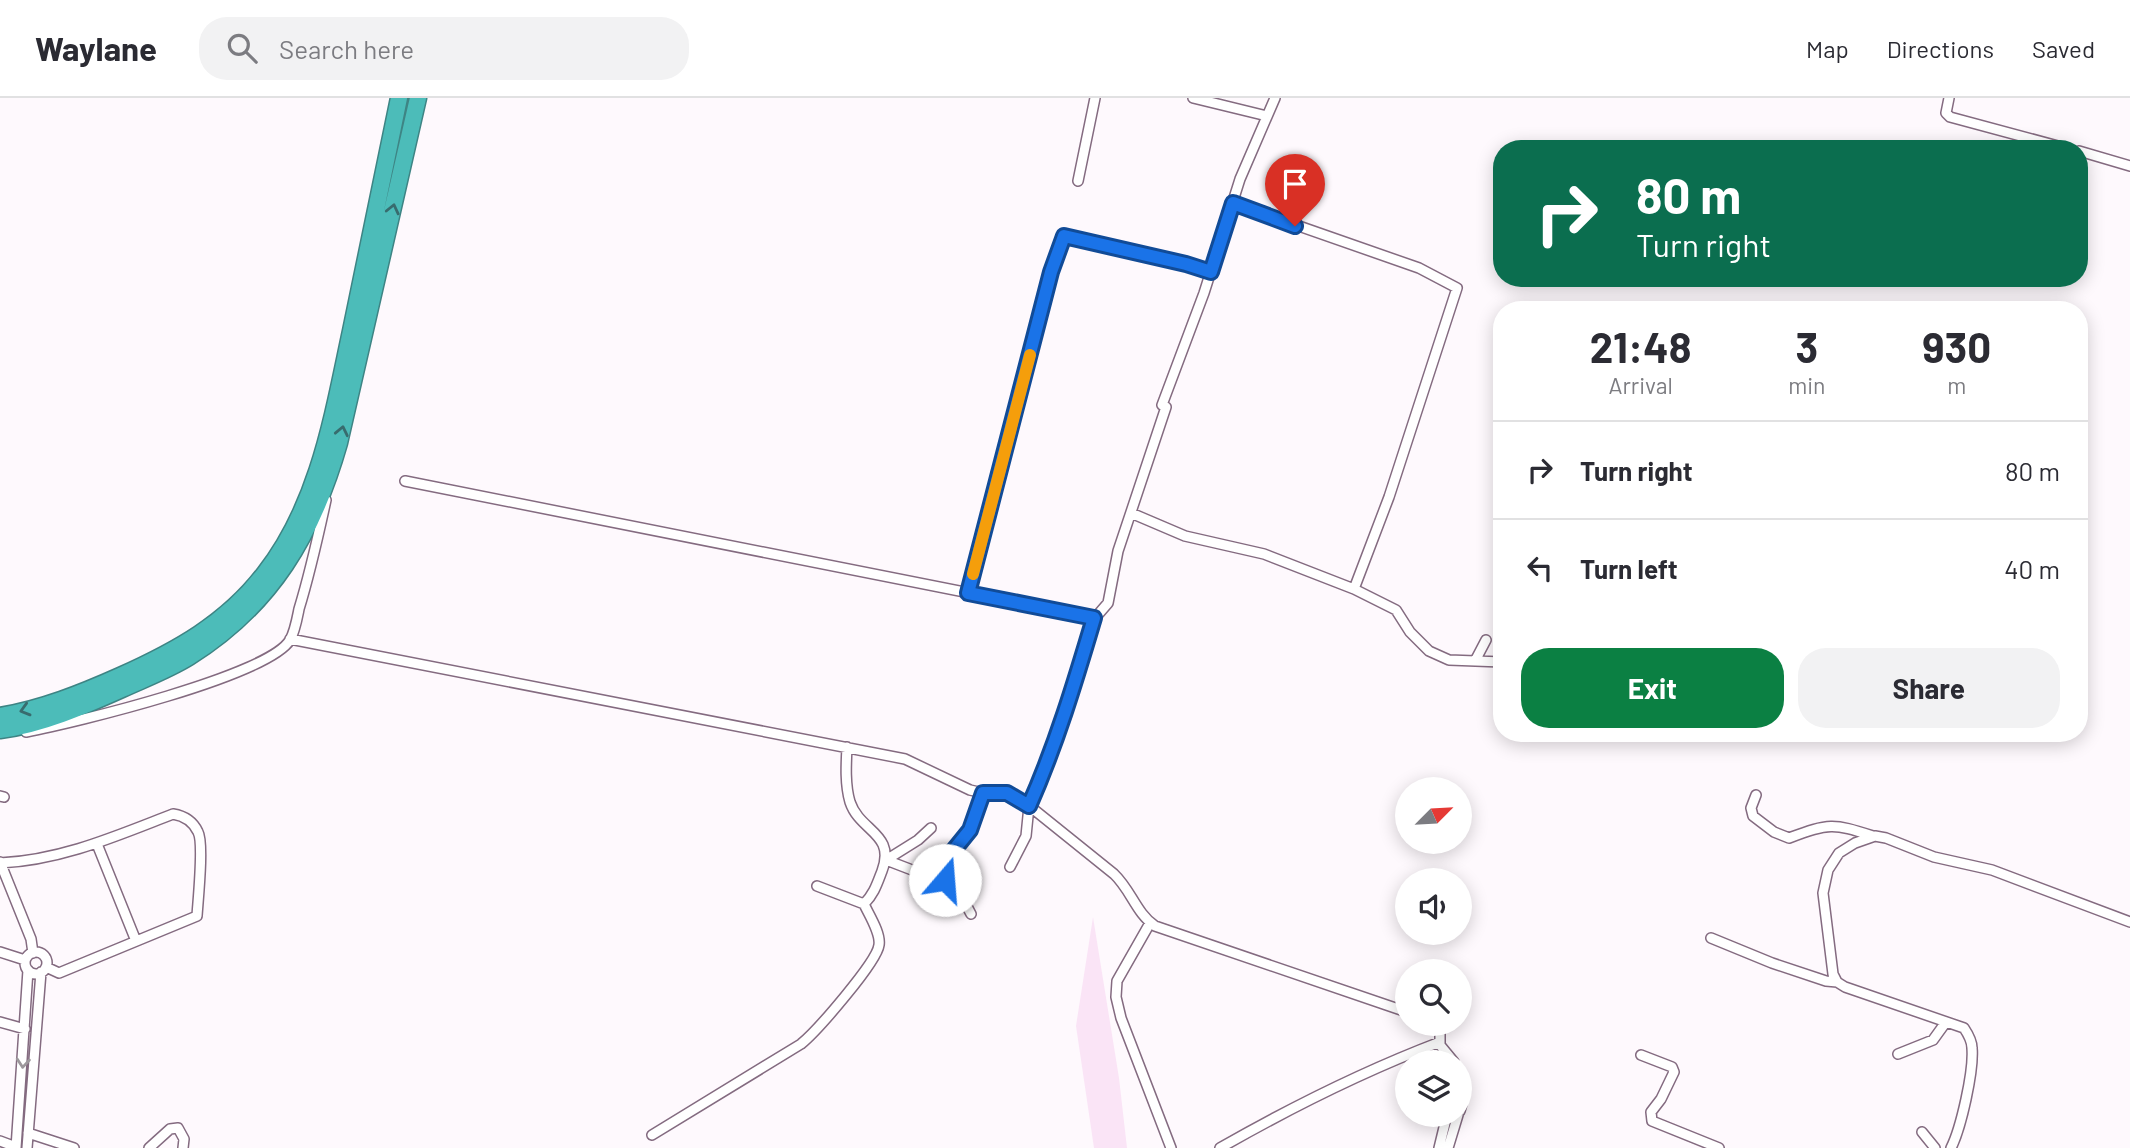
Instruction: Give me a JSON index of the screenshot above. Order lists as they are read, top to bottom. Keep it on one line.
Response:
{"north":"top right","page":{"header":"Waylane","search":"Search here","nav":["Map","Directions","Saved"],"turn":["80 m","Turn right"],"eta":["21:48","Arrival","3","min","930","m"],"list":[{"name":"Turn right","value":"80 m"},{"name":"Turn left","value":"40 m"}],"buttons":["Exit","Share"]}}
